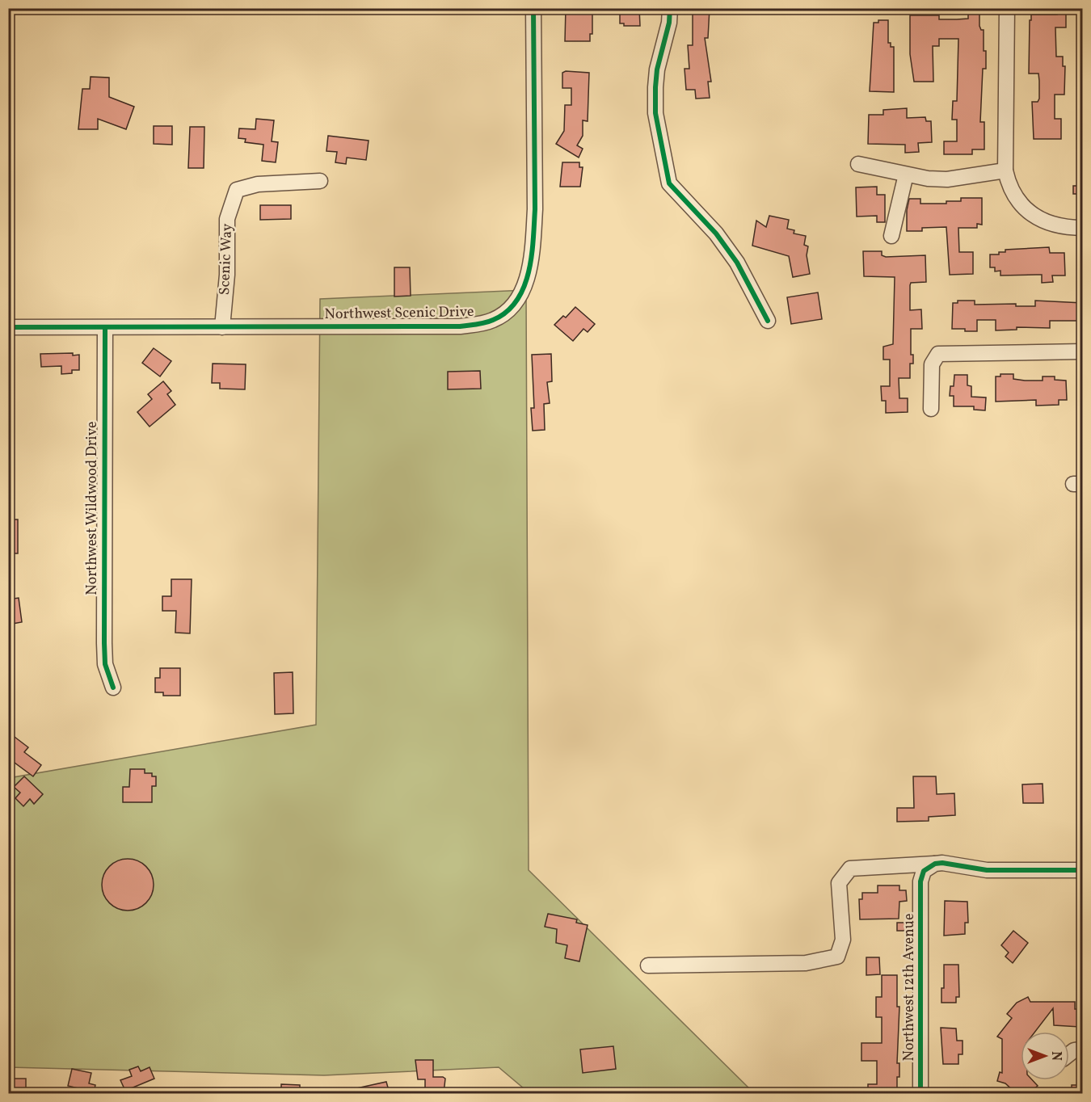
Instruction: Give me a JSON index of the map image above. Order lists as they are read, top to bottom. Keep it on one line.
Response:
{"streets":{"street":["Scenic Way","Northwest Scenic Drive","Northwest Wildwood Drive","Northwest 12th Avenue"]},"crossings":[["Scenic Way","Northwest Scenic Drive"],["Northwest Scenic Drive","Northwest Wildwood Drive"]],"north":"right"}
